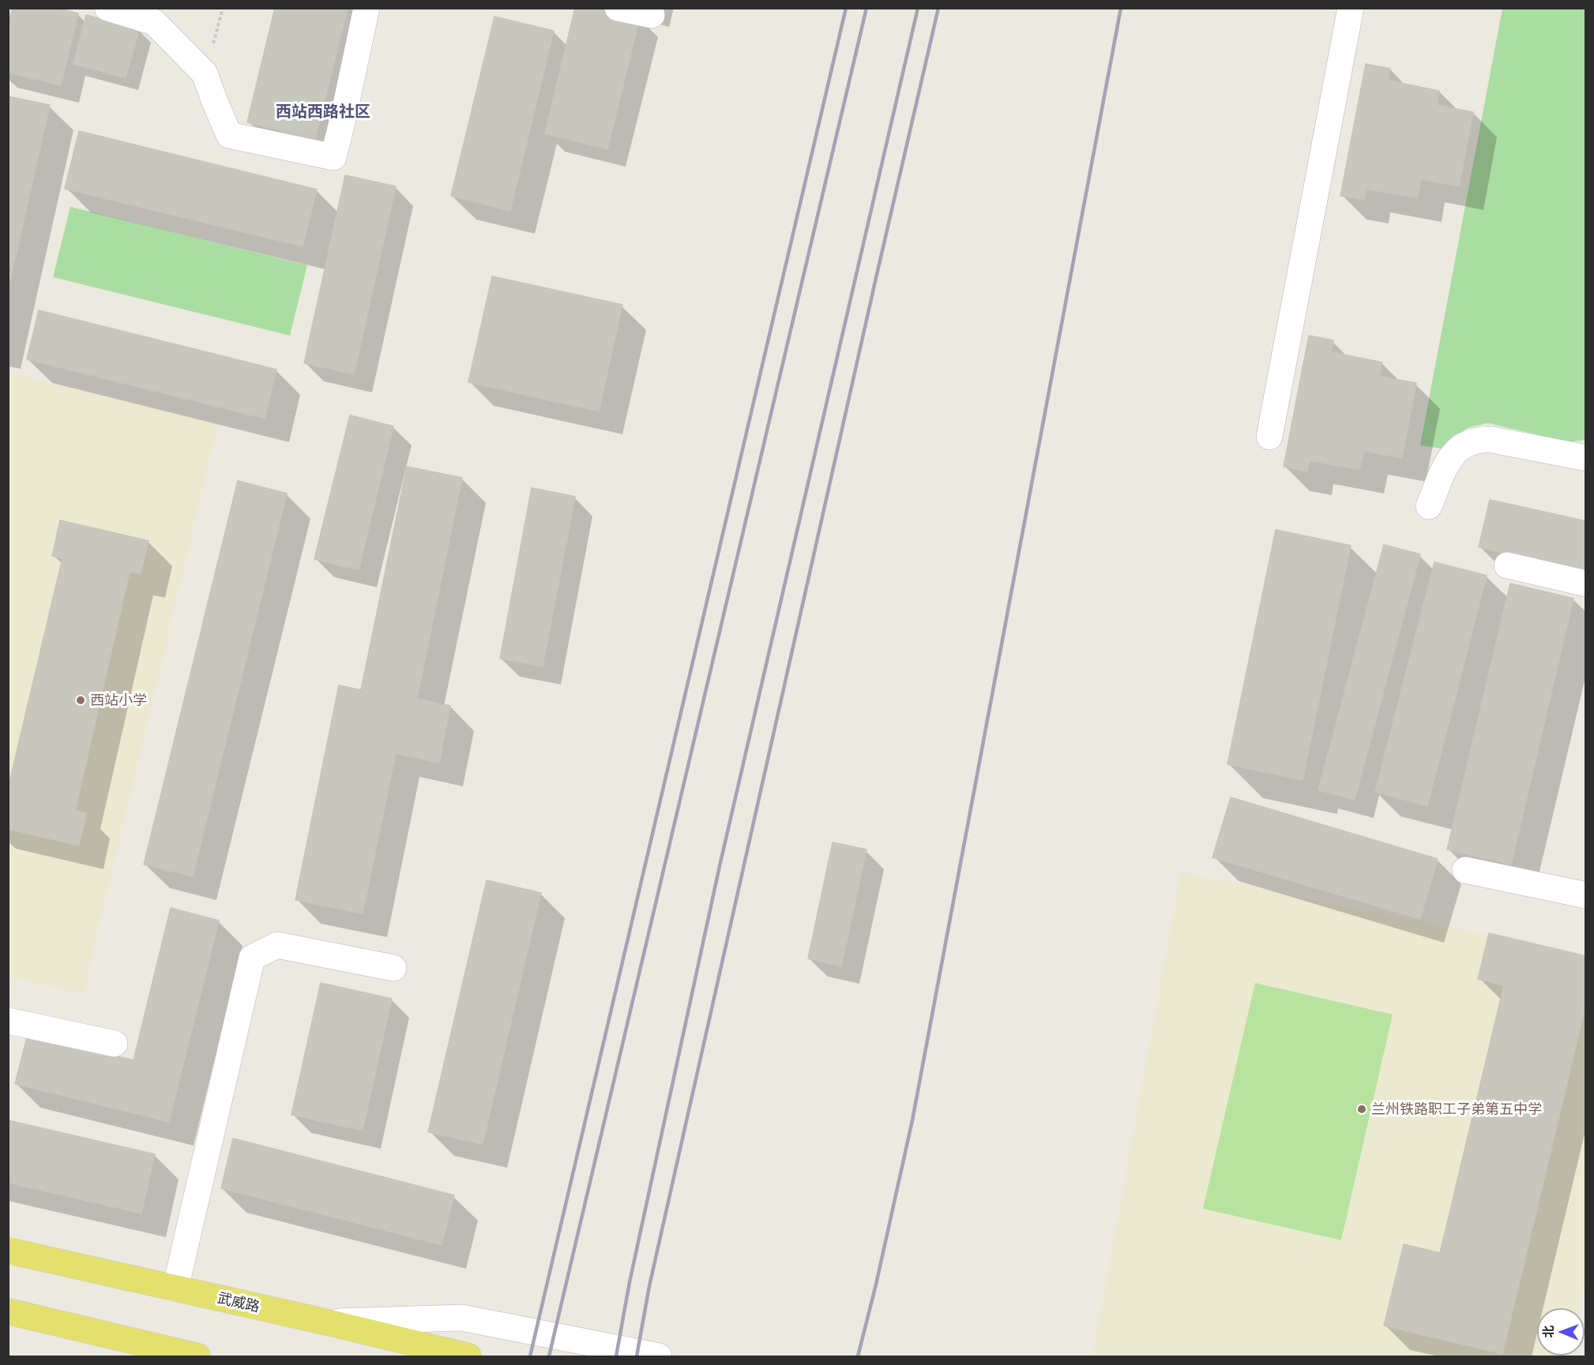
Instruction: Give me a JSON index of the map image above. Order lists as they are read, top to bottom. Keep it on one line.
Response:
{"streets":{"main road":["武威路"]},"districts":["西站西路社区"],"places":["西站小学","兰州铁路职工子弟第五中学"],"north":"left"}
